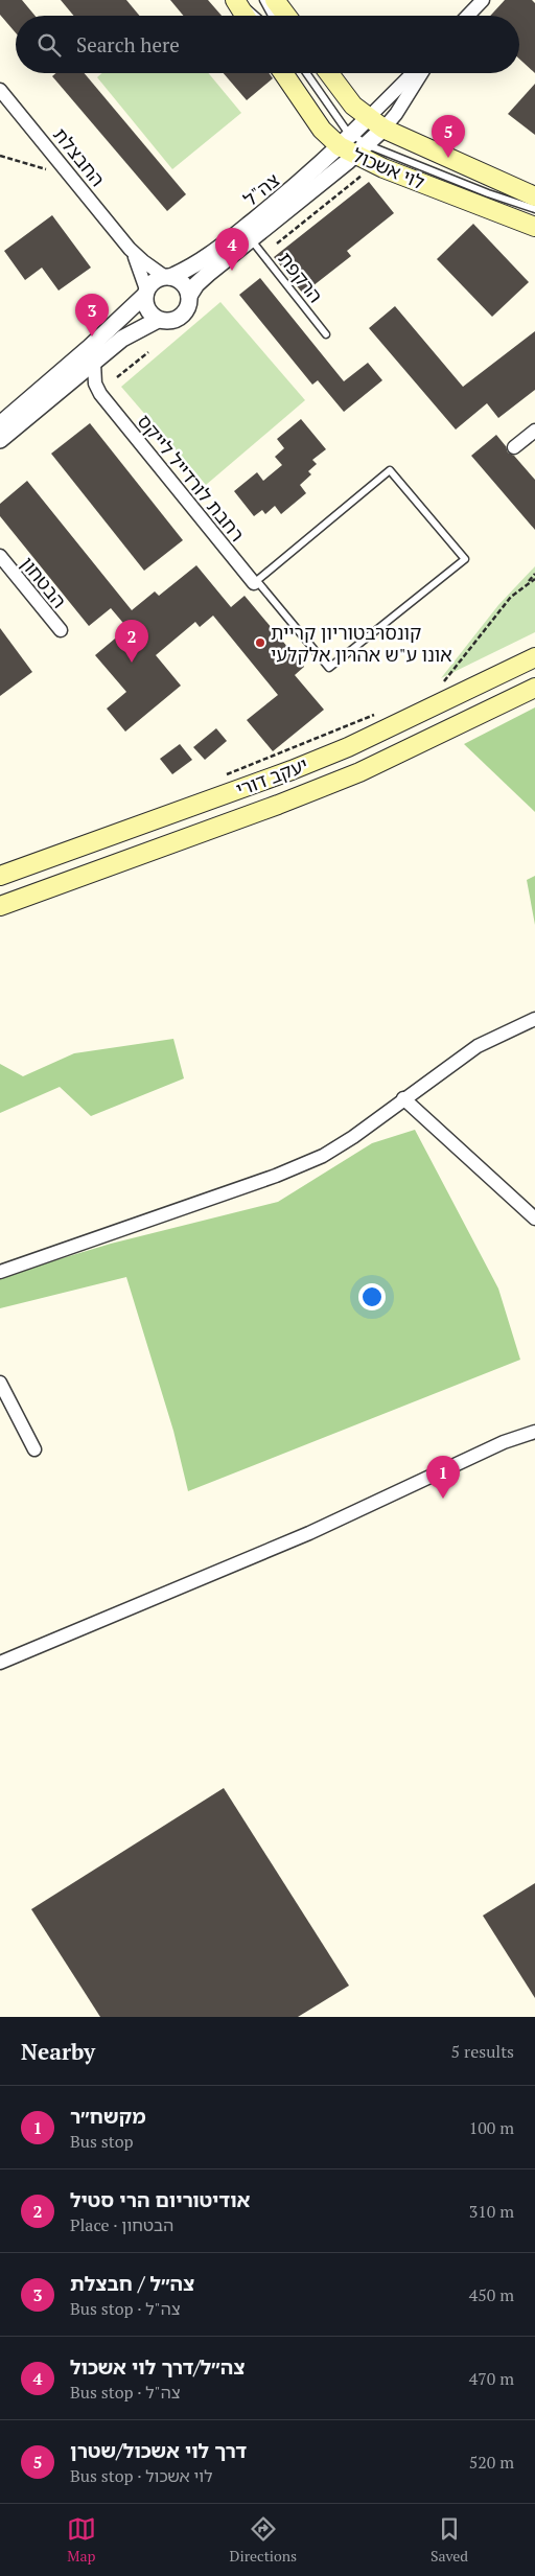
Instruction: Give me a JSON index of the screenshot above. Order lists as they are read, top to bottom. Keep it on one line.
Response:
{"streets":{"main road":["לוי אשכול","יעקב דורי"],"street":["החבצלת","צה\"ל","רחבת לורדייל לייקס","הבטחון"],"lane":["הרקפת"]},"crossings":[["לוי אשכול","צה\"ל"],["צה\"ל","הרקפת"]],"places":["קונסרבטוריון קריית אונו ע\"ש אהרון אלקלעי"],"page":{"search":"Search here","pins":["5","4","3","2","1"],"heading":["Nearby","5 results"],"list":[{"mark":"1","name":"מקשח״ר","note":"Bus stop","value":"100 m"},{"mark":"2","name":"אודיטוריום הרי סטיל","note":"Place · הבטחון","value":"310 m"},{"mark":"3","name":"צה״ל / חבצלת","note":"Bus stop · צה\"ל","value":"450 m"},{"mark":"4","name":"צה״ל/דרך לוי אשכול","note":"Bus stop · צה\"ל","value":"470 m"},{"mark":"5","name":"דרך לוי אשכול/שטרן","note":"Bus stop · לוי אשכול","value":"520 m"}],"nav":["Map","Directions","Saved"]}}
